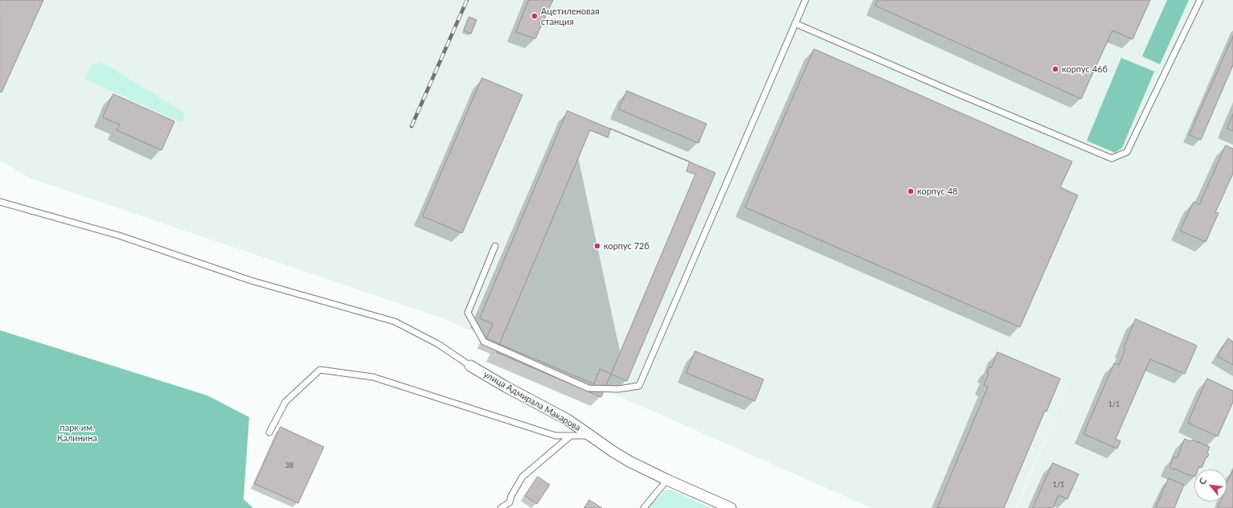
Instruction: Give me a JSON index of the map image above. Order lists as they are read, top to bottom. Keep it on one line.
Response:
{"streets":{"street":["улица Адмирала Макарова"]},"parks":["парк им. Калинина"],"places":["Ацетиленовая станция","корпус 46б","корпус 48","корпус 72б"],"house_numbers":["1/1","38","1/1"],"north":"top left"}
